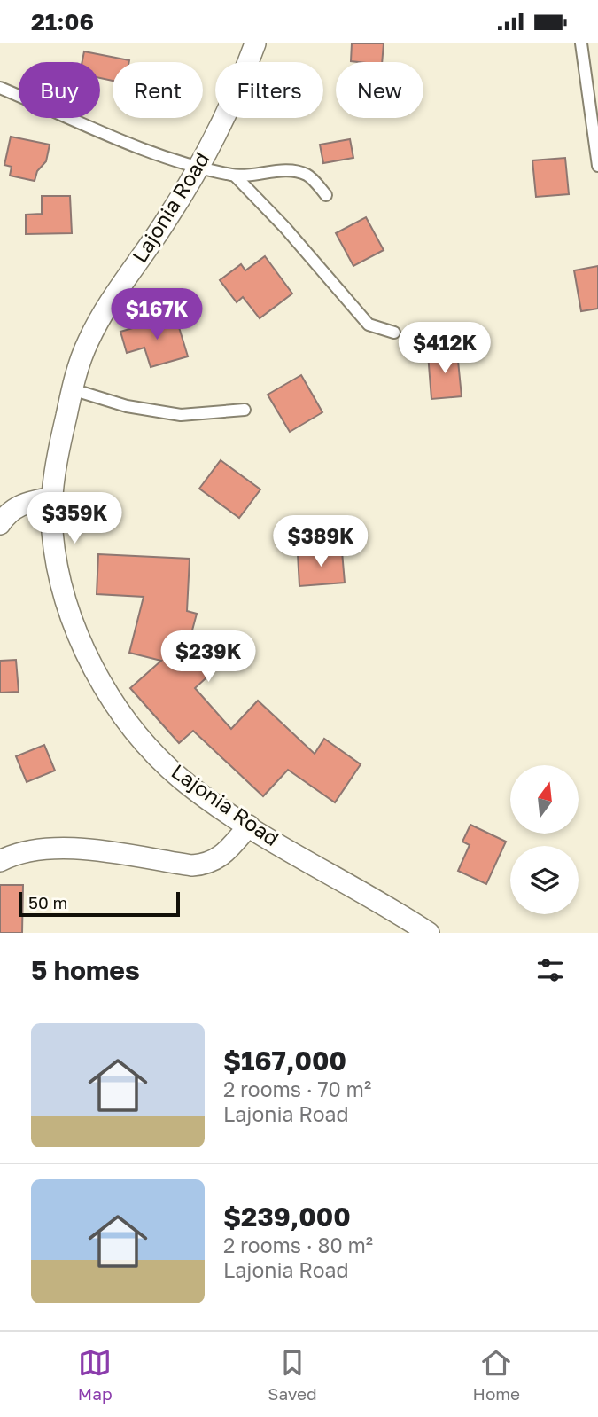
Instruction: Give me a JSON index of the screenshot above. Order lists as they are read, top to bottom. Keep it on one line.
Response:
{"streets":{"street":["Lajonia Road"]},"scale_bar":"50 m","north":"top","page":{"status":"21:06","chip":["Buy","Rent","Filters","New"],"price":["$167K","$412K","$359K","$389K","$239K"],"scale":"50 m","heading":"5 homes","list":[{"name":"$167,000","note":"2 rooms · 70 m² · Lajonia Road"},{"name":"$239,000","note":"2 rooms · 80 m² · Lajonia Road"}],"tabs":["Map","Saved","Home"]}}
